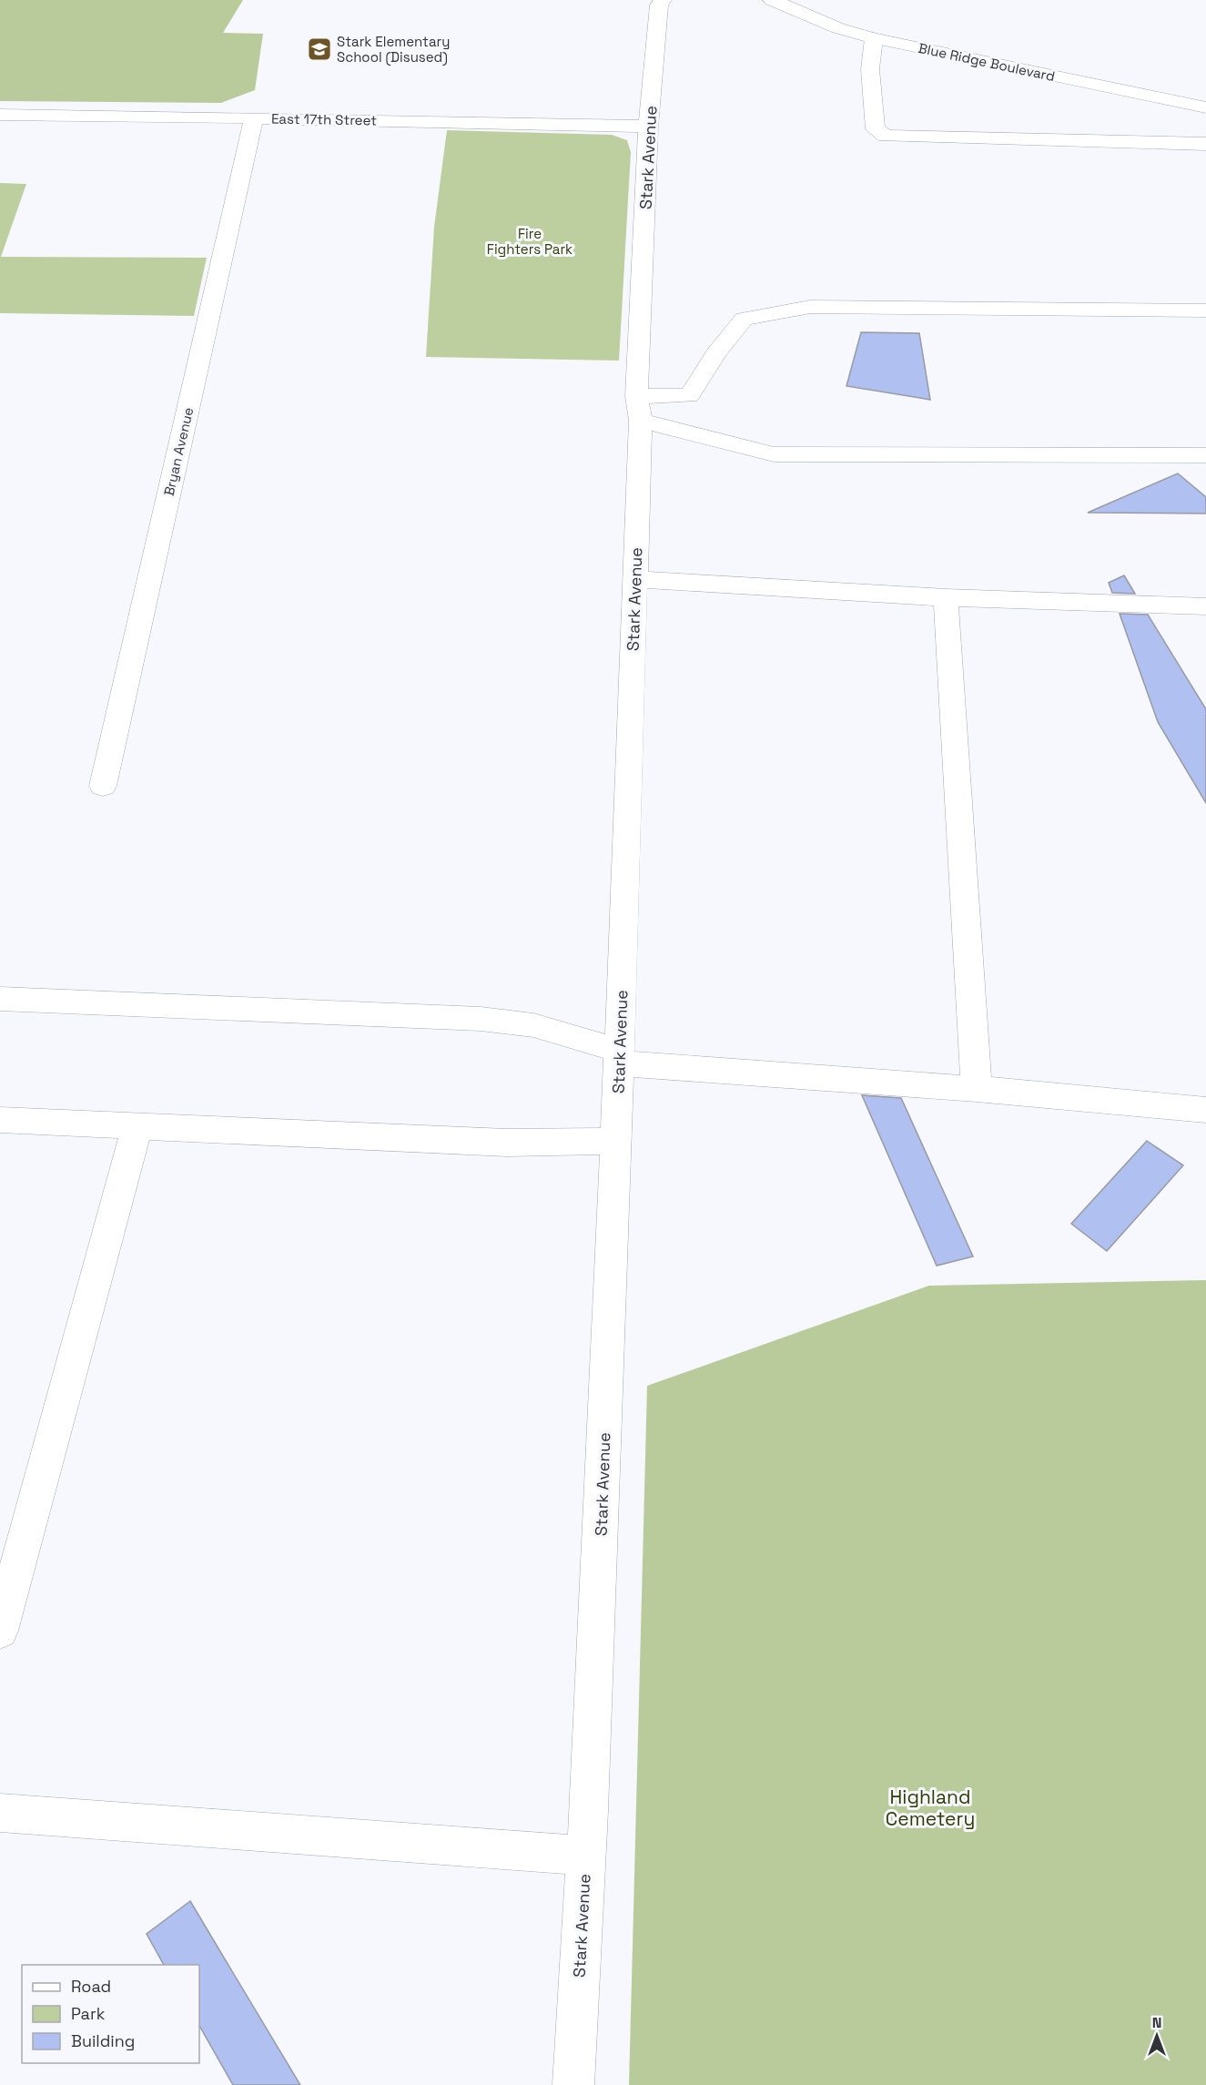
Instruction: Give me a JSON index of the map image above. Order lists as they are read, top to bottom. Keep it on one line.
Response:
{"streets":{"street":["Blue Ridge Boulevard","East 17th Street","Stark Avenue","Bryan Avenue"]},"crossings":[["East 17th Street","Stark Avenue"],["East 17th Street","Bryan Avenue"]],"parks":["Fire Fighters Park","Highland Cemetery"],"places":{"school or university":["Stark Elementary School (Disused)"]},"legend":["Road","Park","Building"],"north":"top"}
